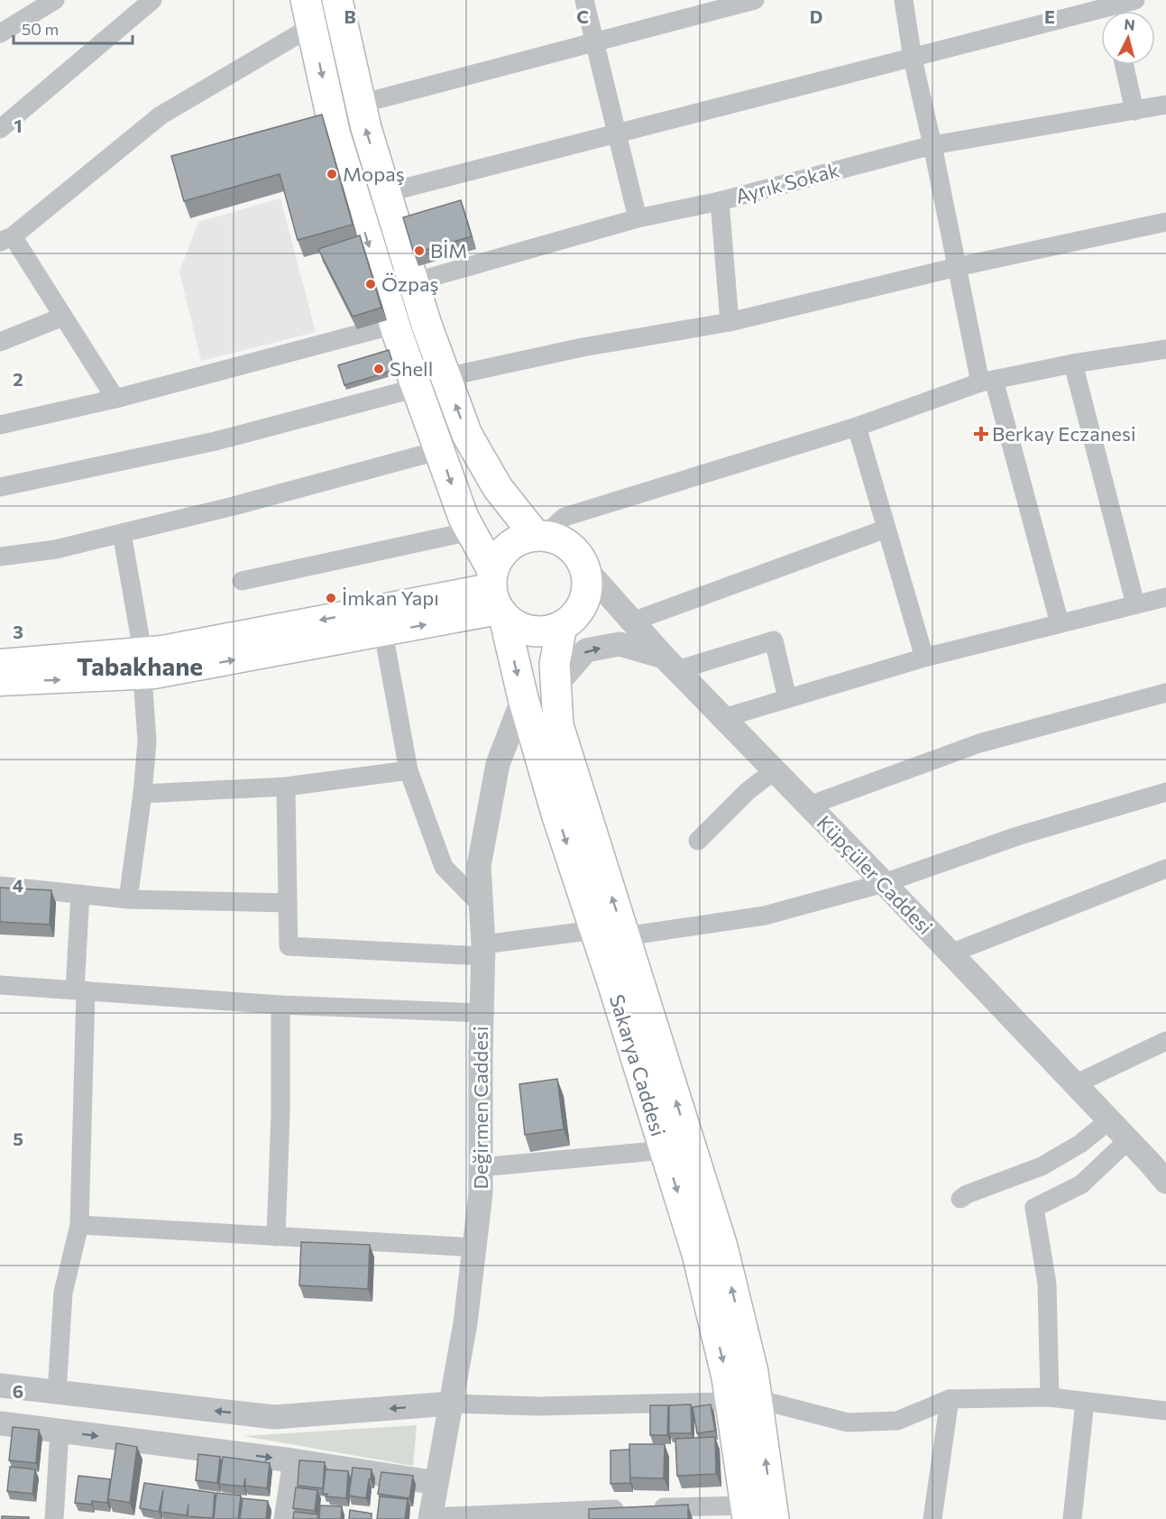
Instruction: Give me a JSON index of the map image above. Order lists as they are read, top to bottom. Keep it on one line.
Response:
{"streets":{"main road":["Sakarya Caddesi"],"street":["Ayrık Sokak","Küpçüler Caddesi","Değirmen Caddesi"]},"crossings":[["Küpçüler Caddesi","Sakarya Caddesi"],["Sakarya Caddesi","Değirmen Caddesi"]],"districts":["Tabakhane"],"places":{"other":["Mopaş","BİM","Özpaş","Shell","İmkan Yapı"],"health":["Berkay Eczanesi"]},"scale_bar":"50 m","north":"top","grid":{"columns":["B","C","D","E"],"rows":["1","2","3","4","5","6"]}}
